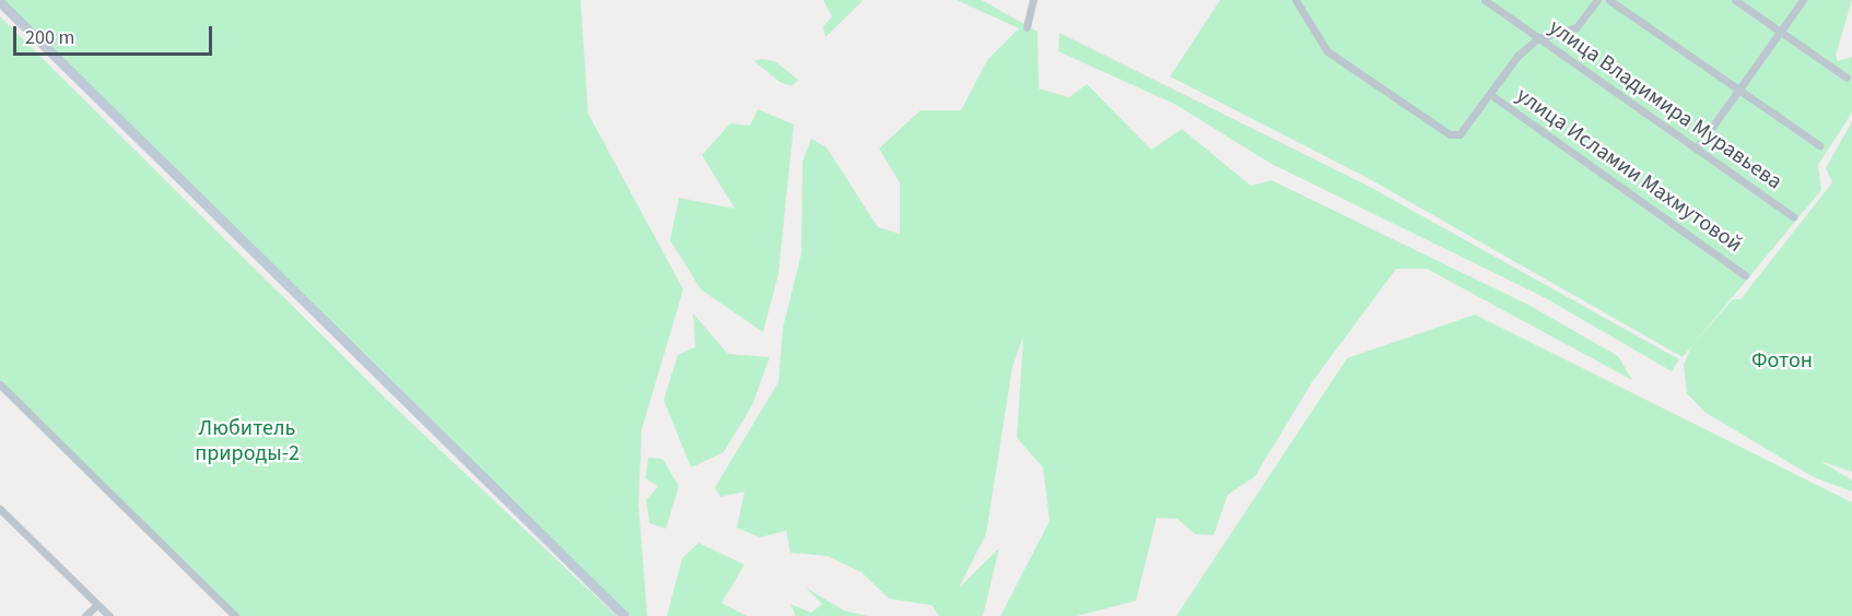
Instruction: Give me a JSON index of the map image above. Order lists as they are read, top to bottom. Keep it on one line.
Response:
{"streets":{"street":["улица Владимира Муравьева","улица Исламии Махмутовой"]},"parks":["Фотон","Любитель природы-2"],"scale_bar":"200 m"}
